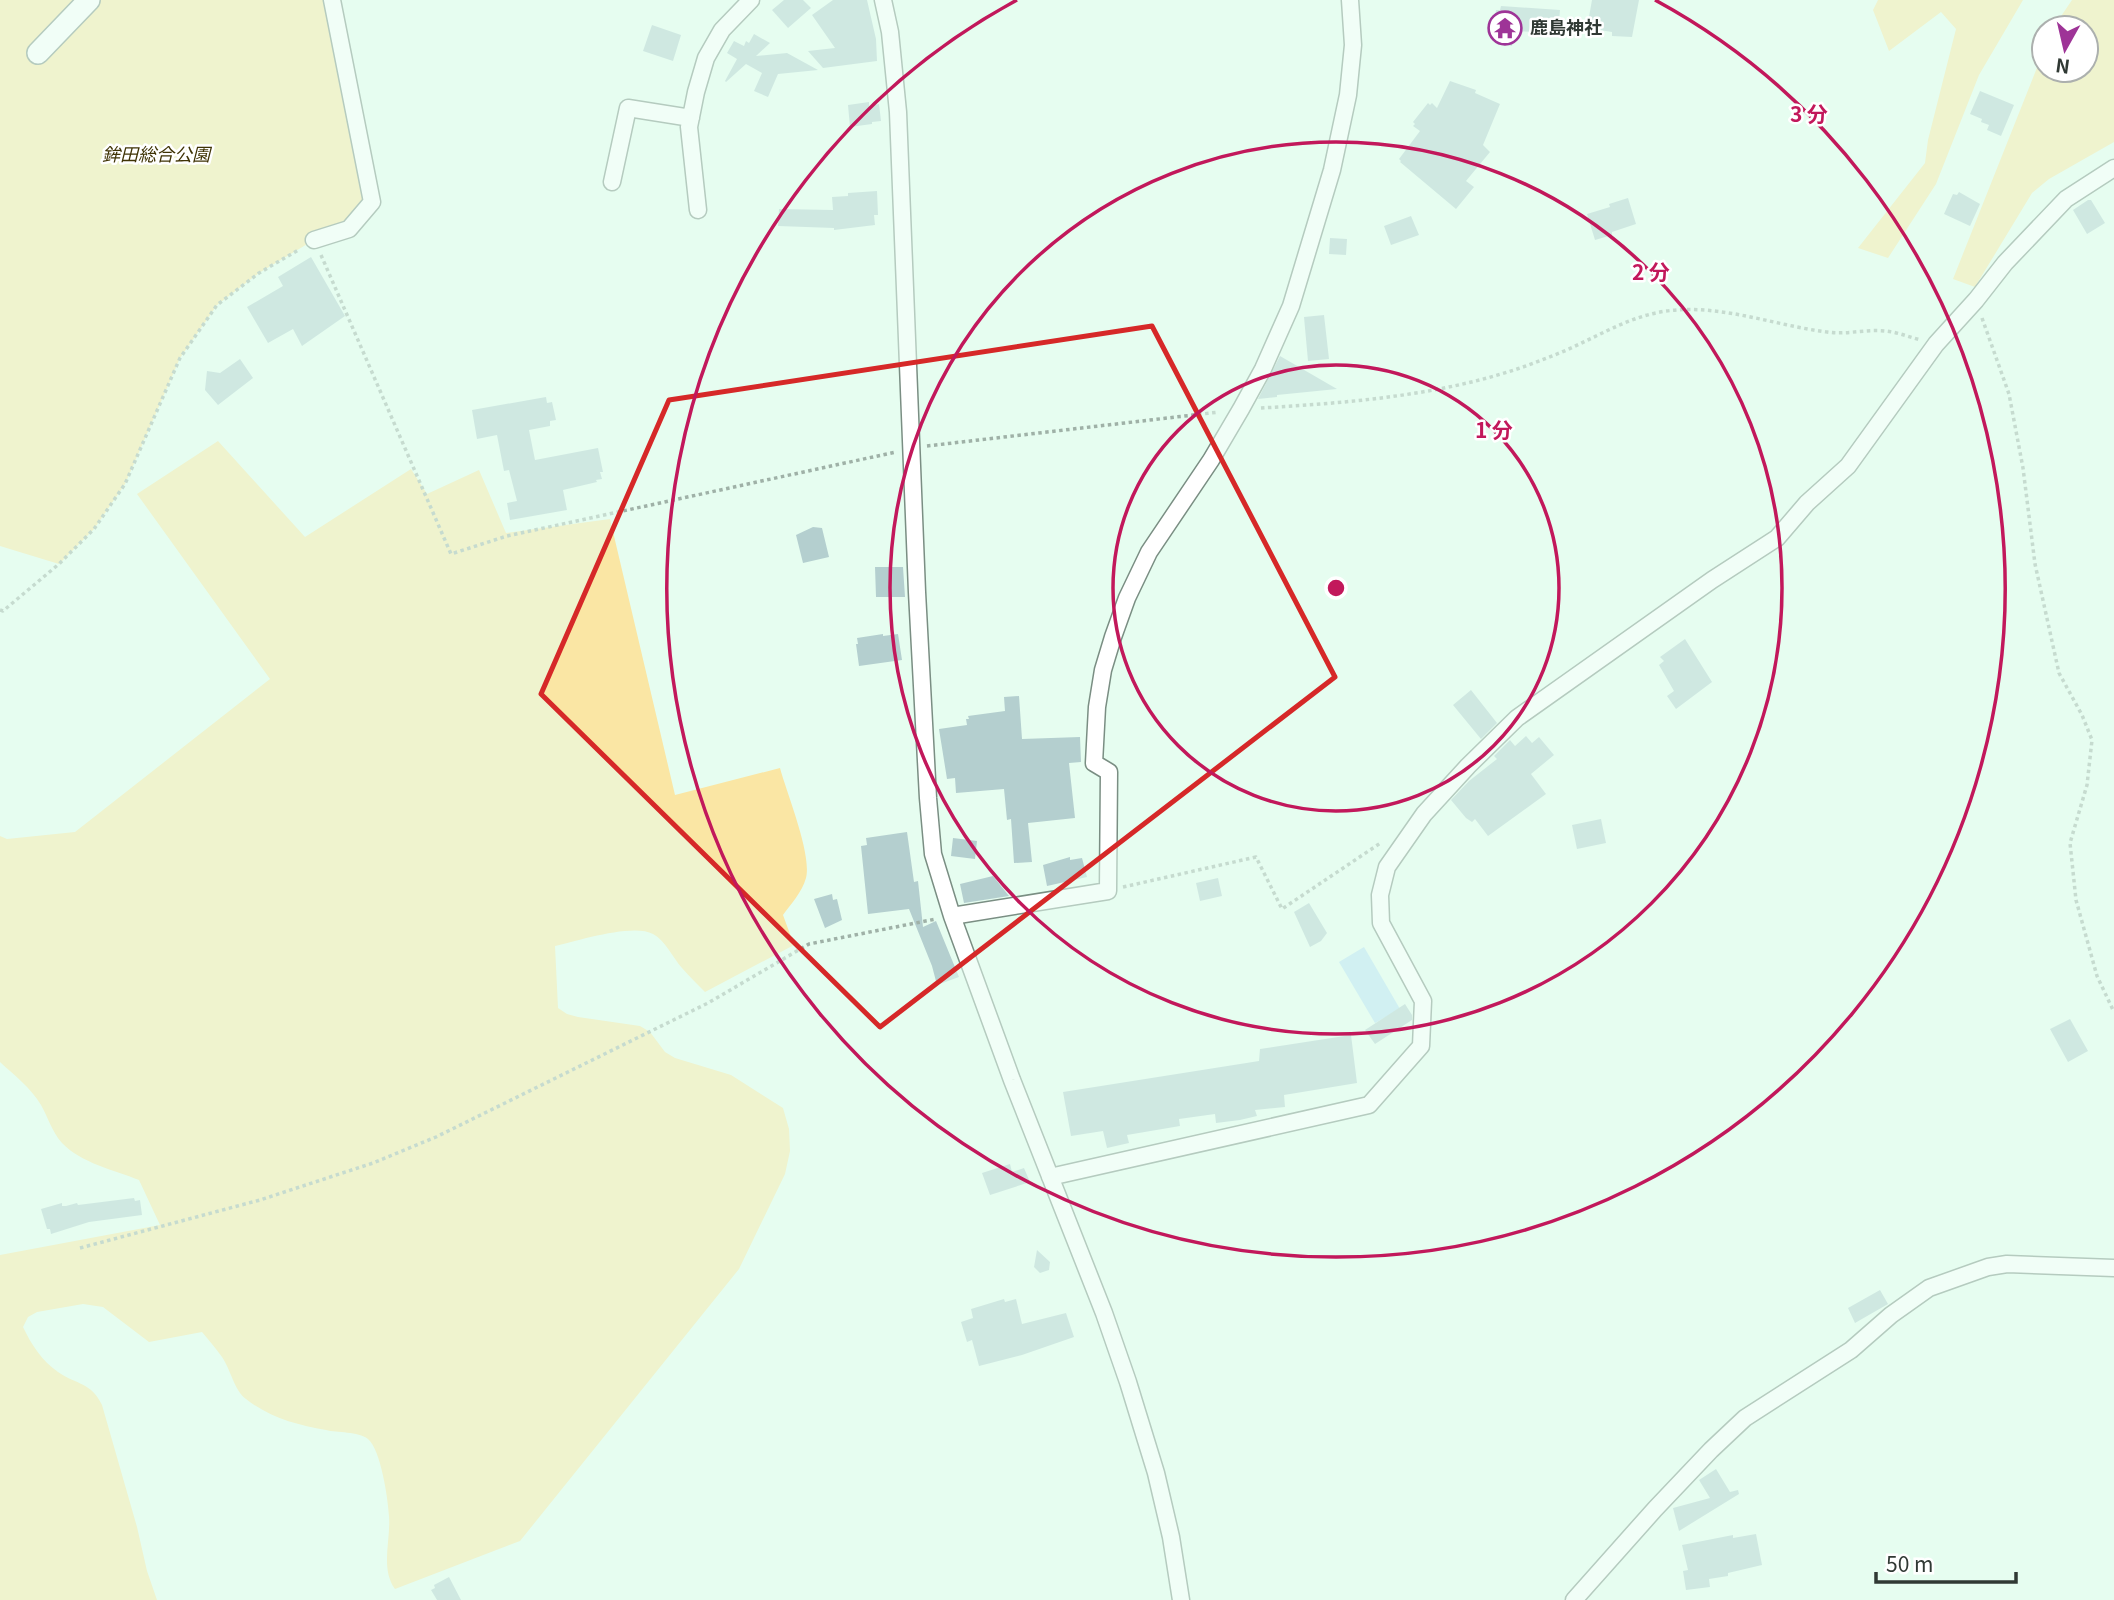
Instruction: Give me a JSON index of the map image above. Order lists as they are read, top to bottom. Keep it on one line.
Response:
{"parks":["鉾田総合公園"],"places":{"temple":["鹿島神社"]},"scale_bar":"50 m","north":"bottom","rings":["3 分","2 分","1 分"]}
